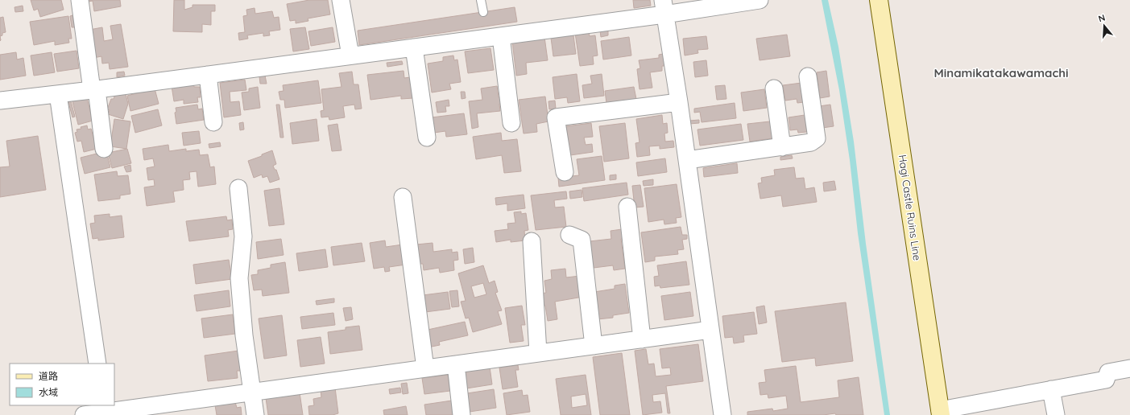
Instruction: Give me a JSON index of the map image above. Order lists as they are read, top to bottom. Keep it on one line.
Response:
{"streets":{"main road":["Hagi Castle Ruins Line"]},"districts":["Minamikatakawamachi"],"legend":["道路","水域"],"north":"top"}
